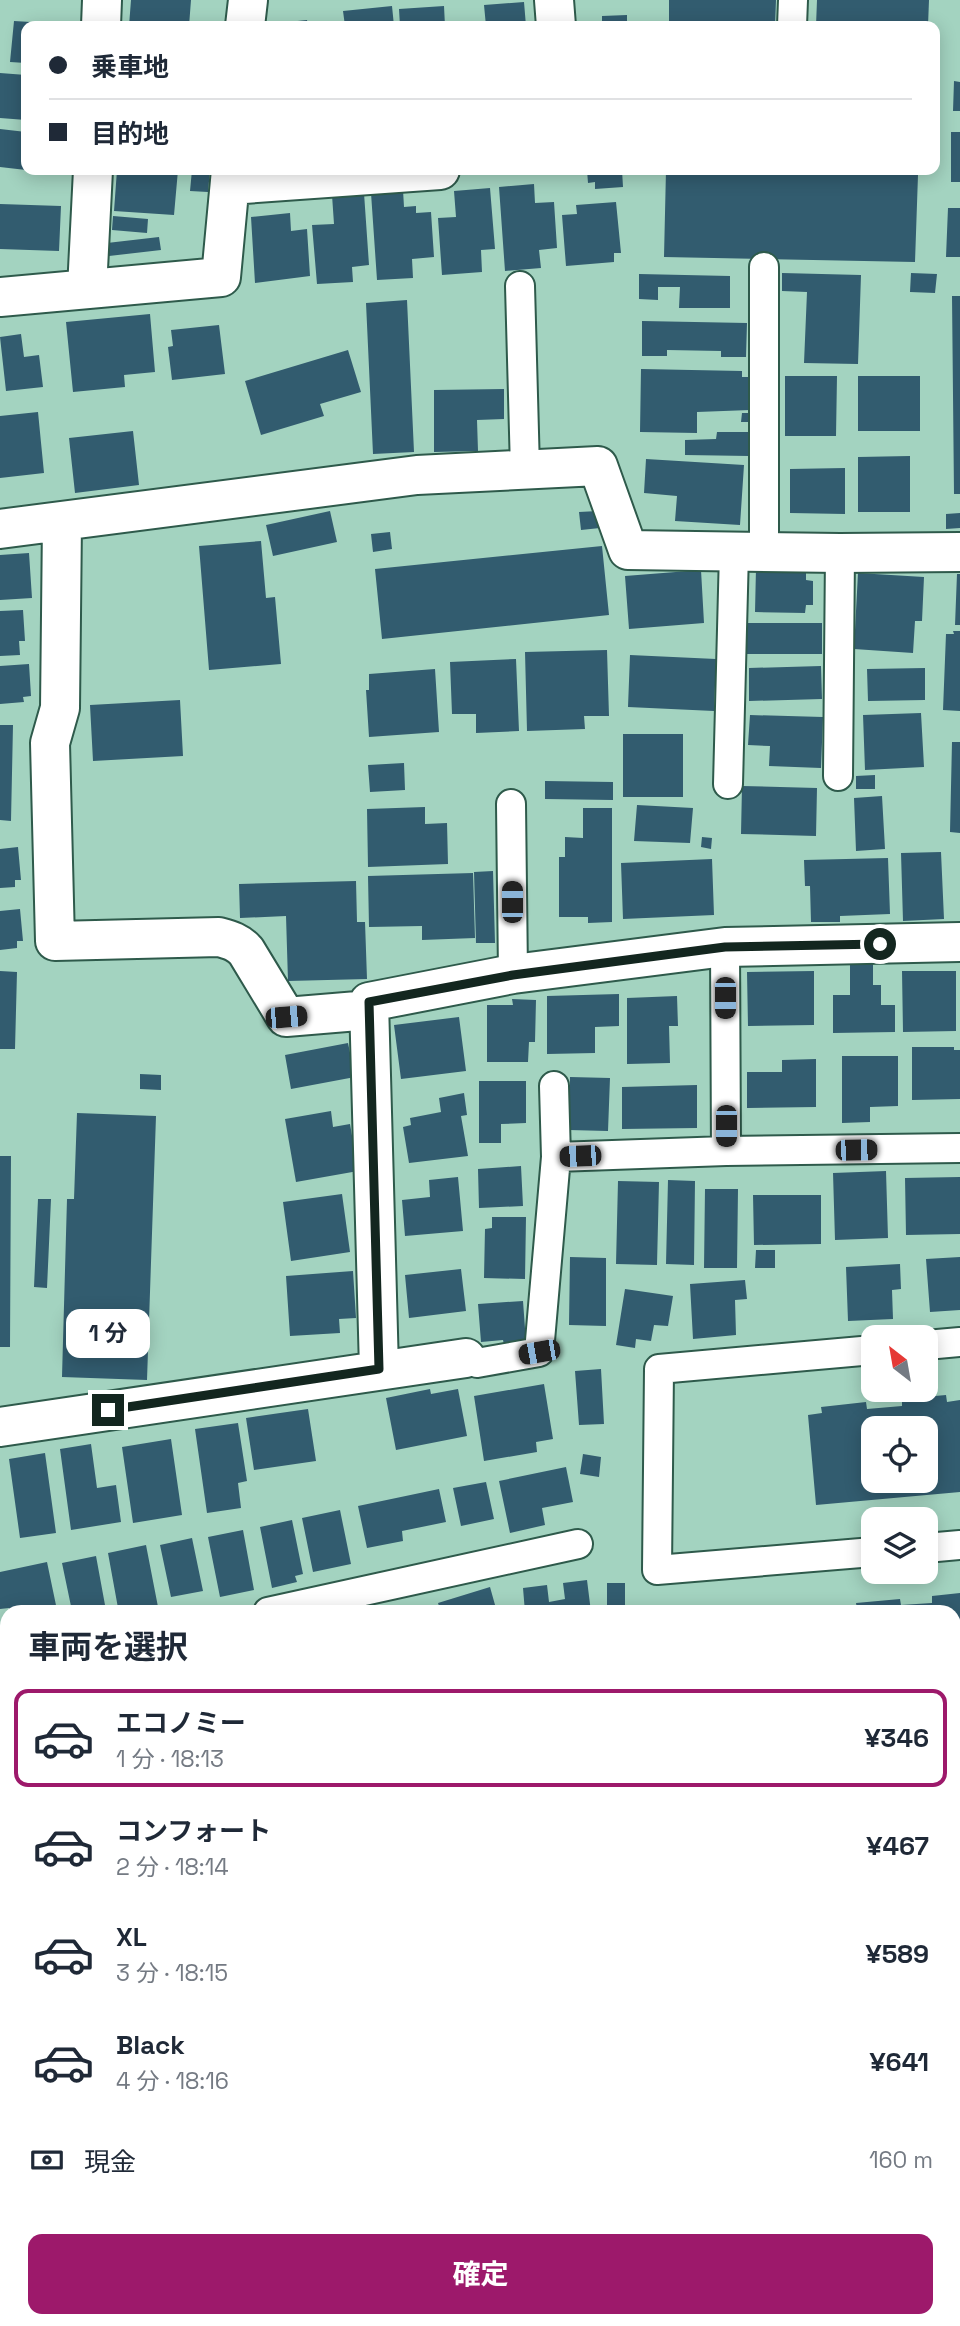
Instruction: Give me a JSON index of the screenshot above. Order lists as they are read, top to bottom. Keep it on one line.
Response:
{"north":"top left","page":{"banner":["乗車地","目的地"],"bubble":"1 分","heading":"車両を選択","list":[{"name":"エコノミー","note":"1 分 · 18:13","value":"¥346"},{"name":"コンフォート","note":"2 分 · 18:14","value":"¥467"},{"name":"XL","note":"3 分 · 18:15","value":"¥589"},{"name":"Black","note":"4 分 · 18:16","value":"¥641"}],"pay":["現金","160 m"],"buttons":"確定"}}
